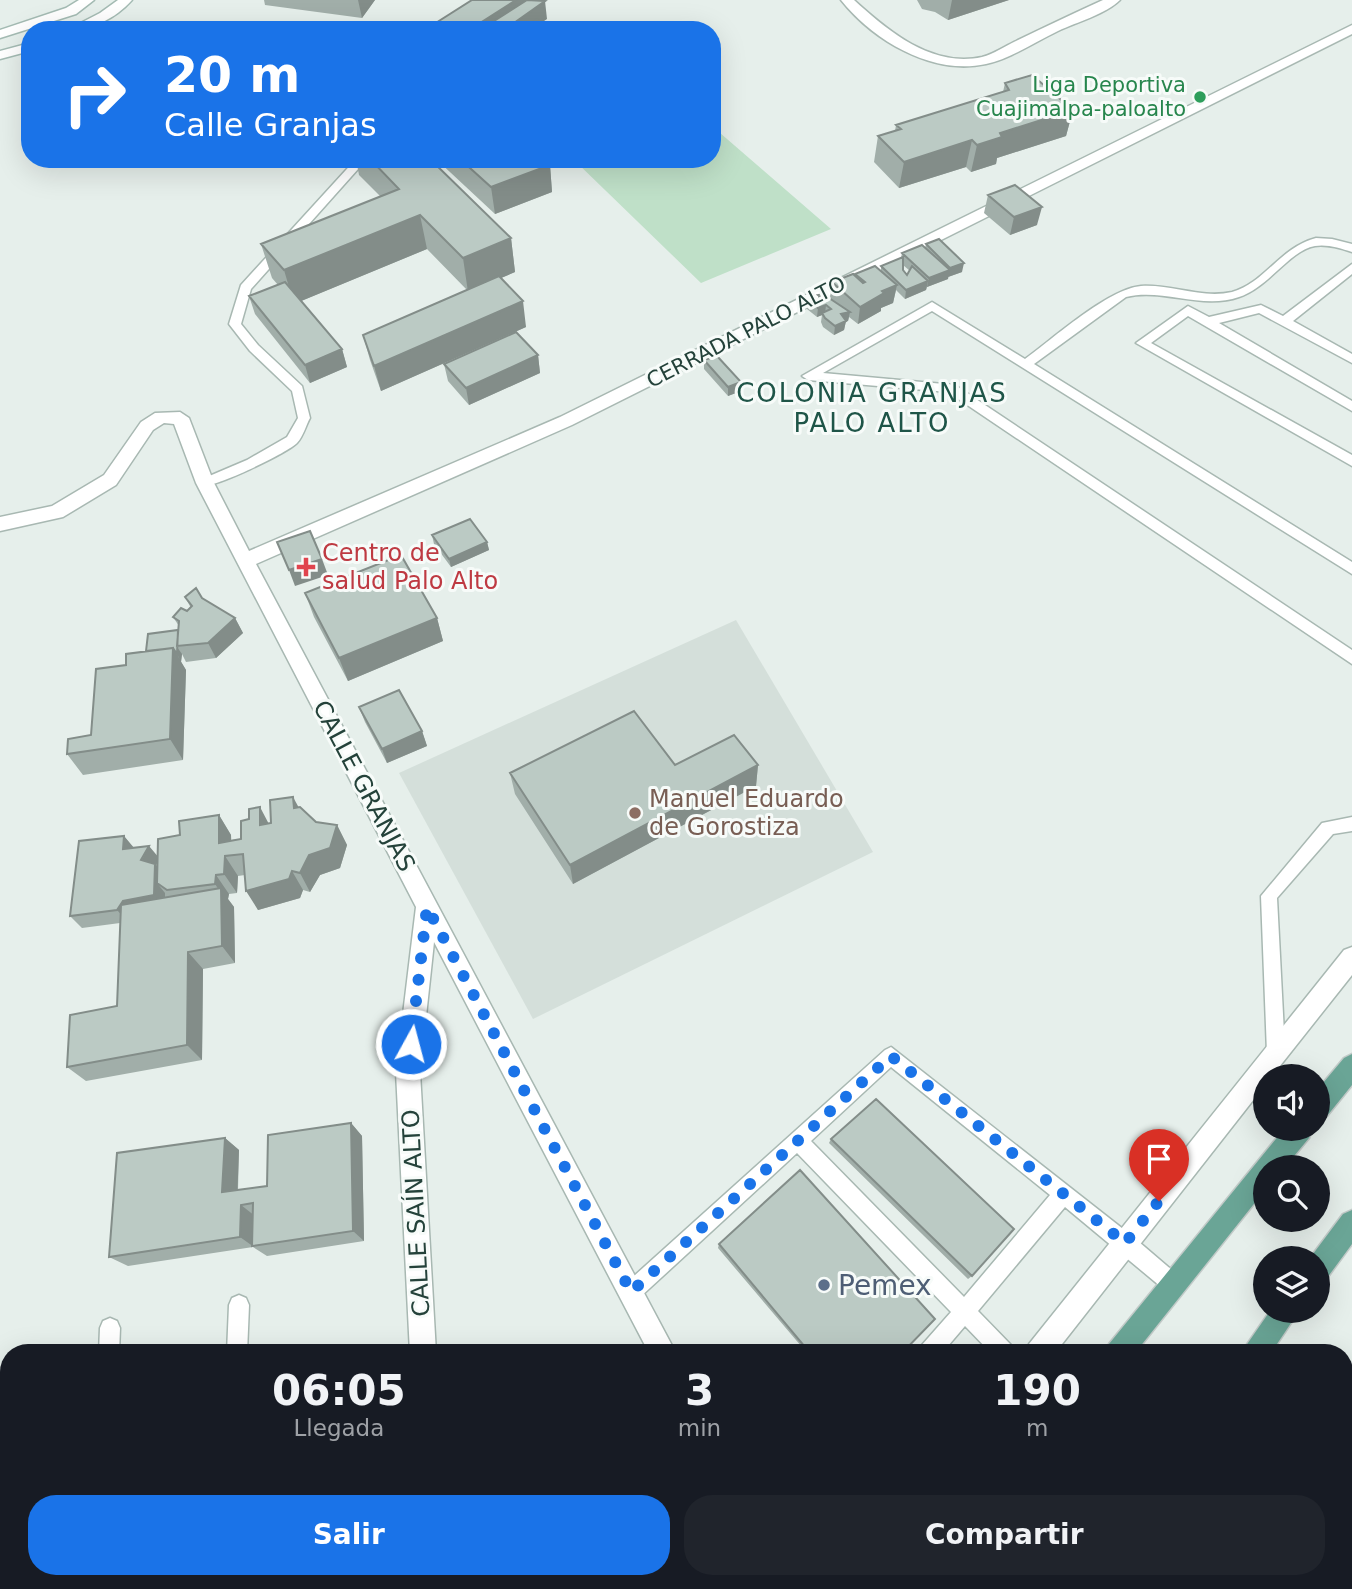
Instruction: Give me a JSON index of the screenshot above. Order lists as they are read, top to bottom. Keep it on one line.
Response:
{"streets":{"street":["CERRADA PALO ALTO","CALLE GRANJAS","CALLE SAÍN ALTO"]},"crossings":[["CERRADA PALO ALTO","CALLE GRANJAS"],["CALLE GRANJAS","CALLE SAÍN ALTO"]],"districts":["COLONIA GRANJAS PALO ALTO"],"places":{"other":["Liga Deportiva Cuajimalpa-paloalto","Manuel Eduardo de Gorostiza","Pemex"],"health":["Centro de salud Palo Alto"]},"page":{"turn":["20 m","Calle Granjas"],"eta":["06:05","Llegada","3","min","190","m"],"buttons":["Salir","Compartir"]}}
